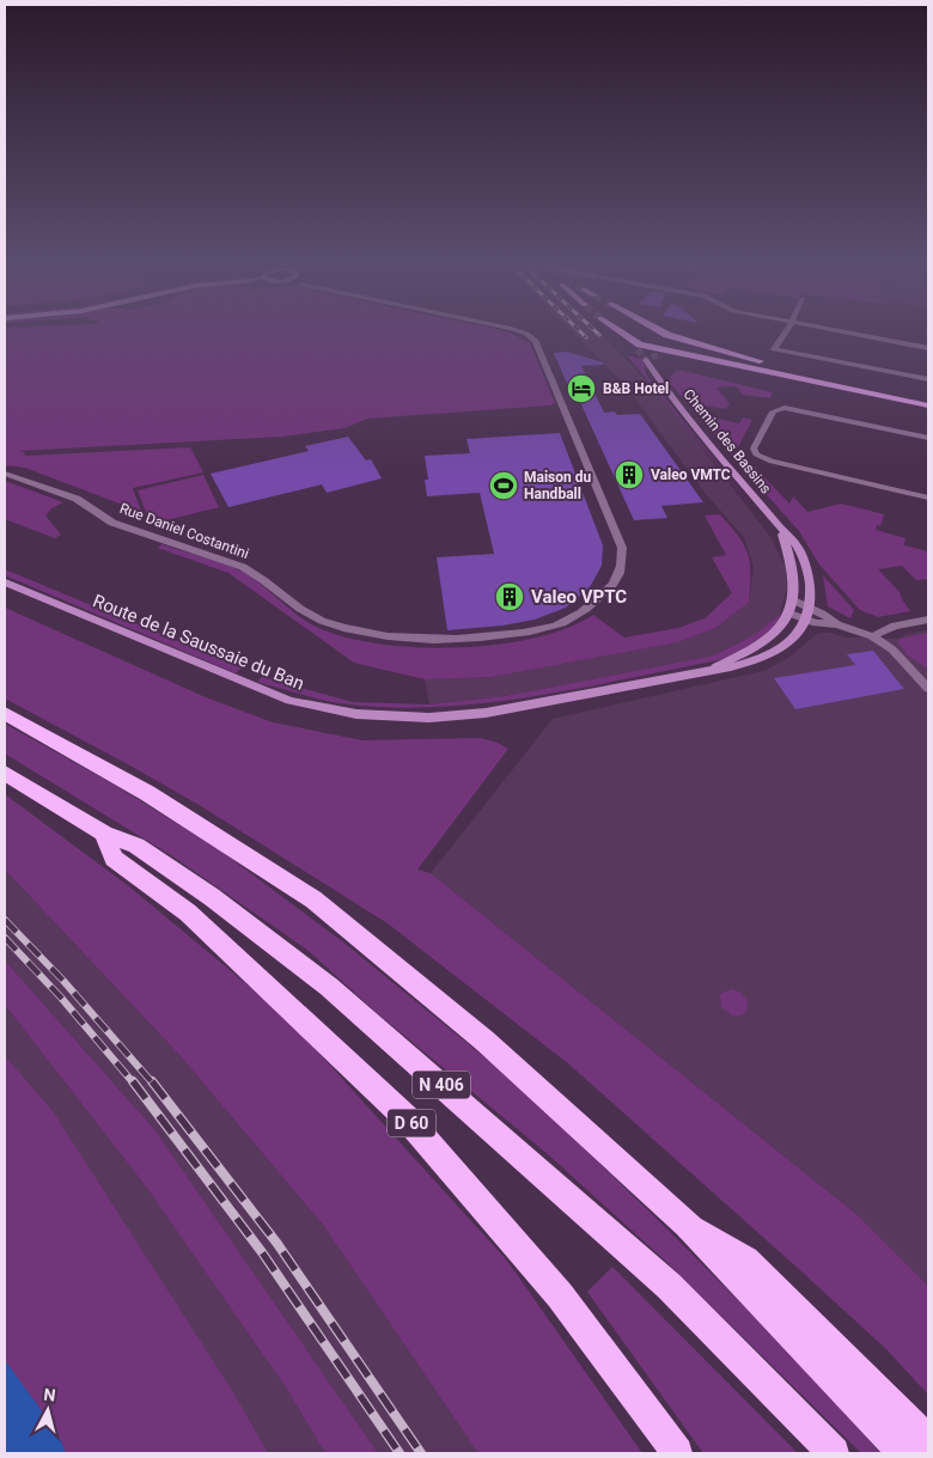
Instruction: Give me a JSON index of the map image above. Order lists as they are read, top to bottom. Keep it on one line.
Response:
{"streets":{"highway":["N 406","D 60"],"main road":["Chemin des Bassins","Route de la Saussaie du Ban"],"street":["Rue Daniel Costantini"]},"crossings":[["N 406","D 60"]],"places":{"hotel":["B&B Hotel"],"building":["Valeo VMTC","Valeo VPTC"],"sports":["Maison du Handball"]},"north":"top"}
